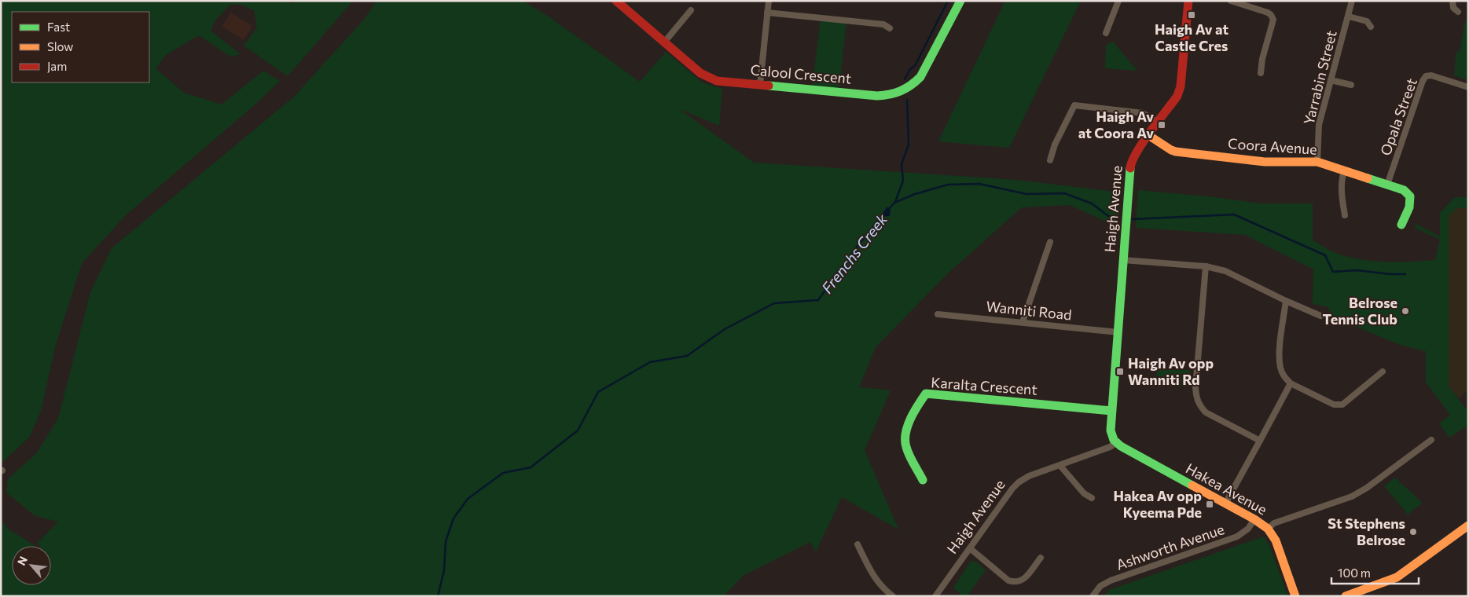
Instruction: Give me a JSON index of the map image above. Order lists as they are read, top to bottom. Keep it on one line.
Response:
{"streets":{"street":["Calool Crescent","Yarrabin Street","Opala Street","Coora Avenue","Haigh Avenue","Wanniti Road","Karalta Crescent","Hakea Avenue","Ashworth Avenue"]},"crossings":[["Yarrabin Street","Coora Avenue"],["Opala Street","Coora Avenue"],["Coora Avenue","Haigh Avenue"],["Haigh Avenue","Wanniti Road"],["Haigh Avenue","Karalta Crescent"],["Haigh Avenue","Hakea Avenue"],["Hakea Avenue","Ashworth Avenue"]],"water":["Frenchs Creek"],"places":{"transit":["Haigh Av at Castle Cres","Haigh Av at Coora Av","Haigh Av opp Wanniti Rd","Hakea Av opp Kyeema Pde"],"other":["Belrose Tennis Club","St Stephens Belrose"]},"legend":["Fast","Slow","Jam"],"scale_bar":"100 m","north":"top left"}
